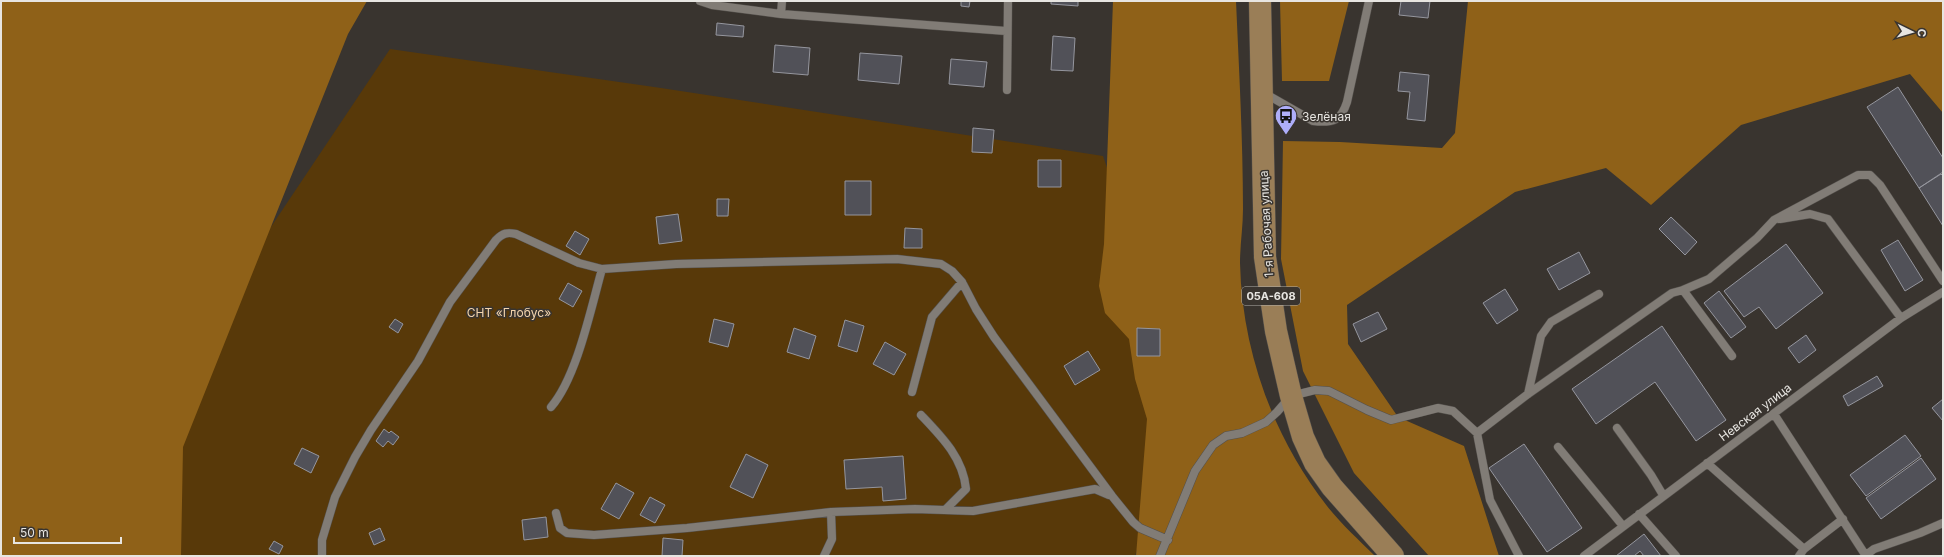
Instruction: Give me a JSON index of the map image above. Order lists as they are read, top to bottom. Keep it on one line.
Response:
{"streets":{"main road":["1-я Рабочая улица","05А-608"],"lane":["Невская улица"]},"parks":["СНТ «Глобус»"],"places":{"bus stop":["Зелёная"]},"scale_bar":"50 m","north":"right"}
